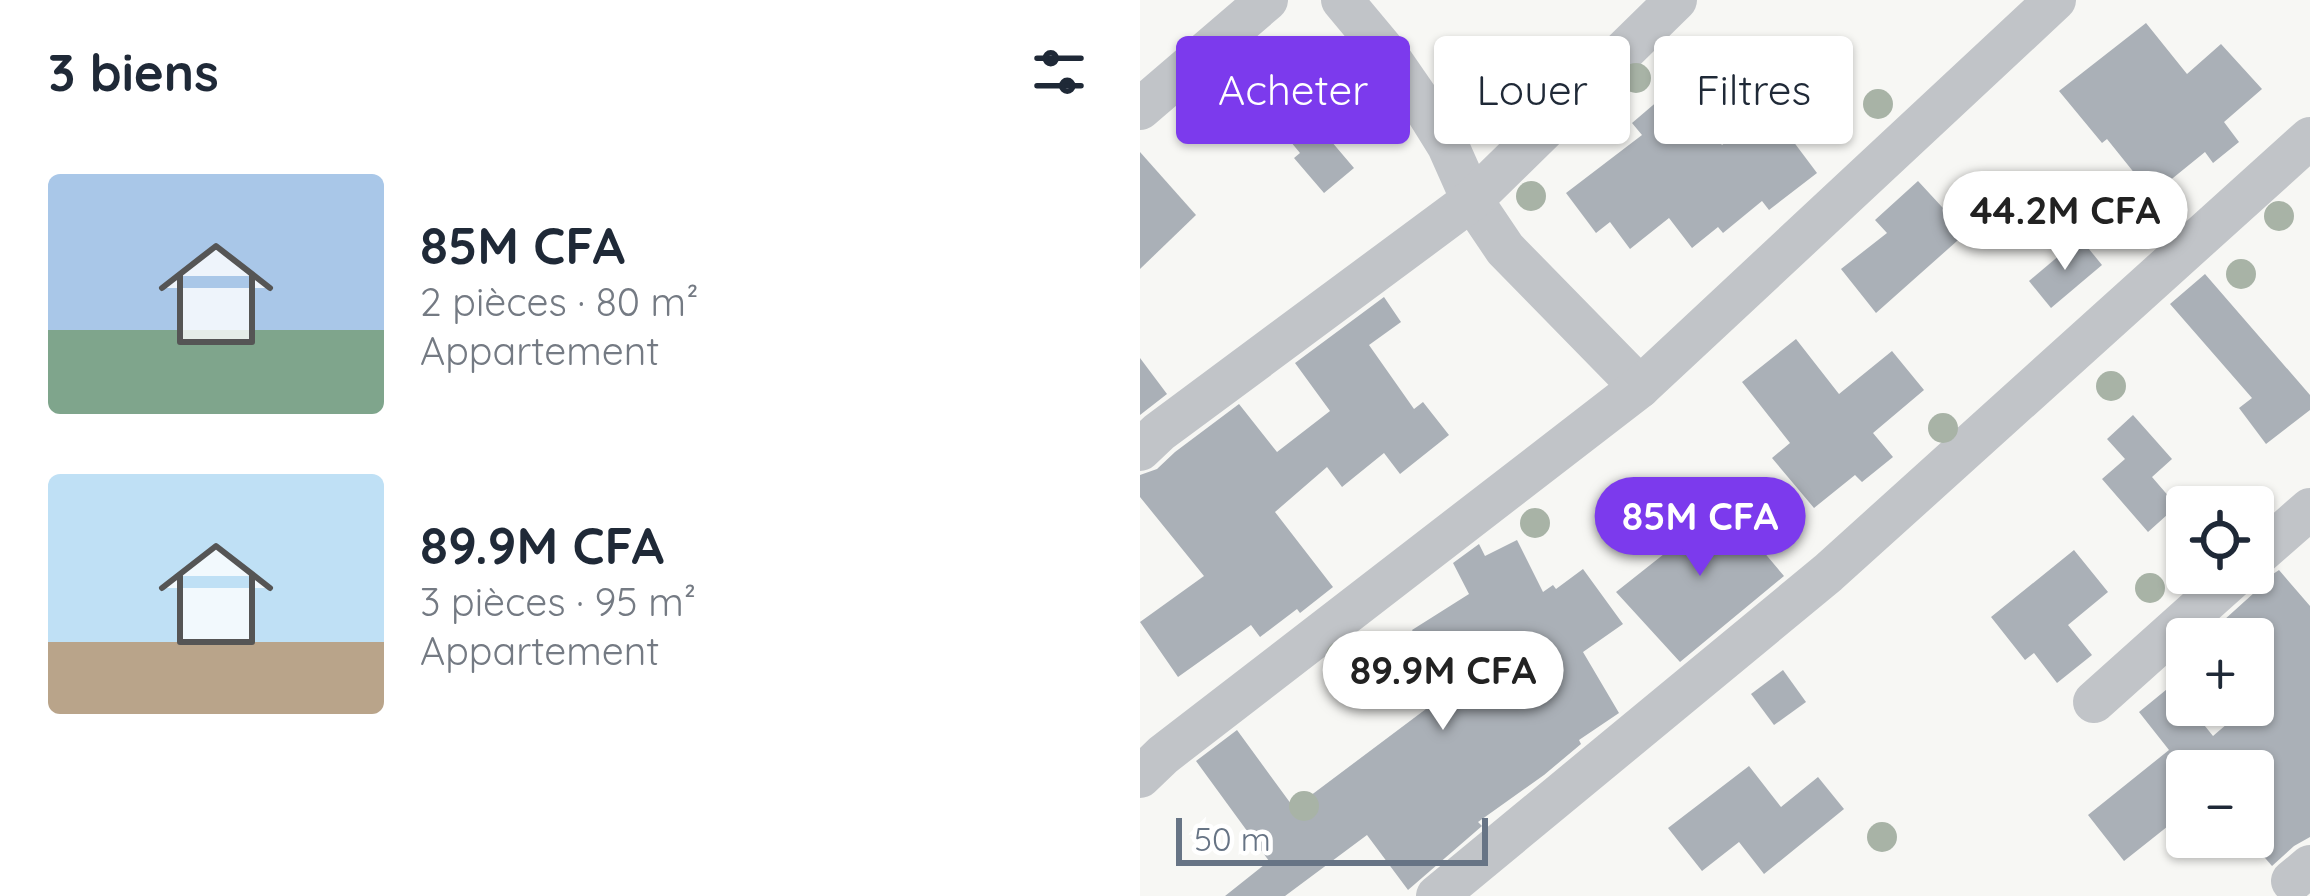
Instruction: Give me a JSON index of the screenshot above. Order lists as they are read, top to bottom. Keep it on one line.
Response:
{"scale_bar":"50 m","page":{"heading":"3 biens","chip":["Acheter","Louer","Filtres"],"list":[{"name":"85M CFA","note":"2 pièces · 80 m² · Appartement"},{"name":"89.9M CFA","note":"3 pièces · 95 m² · Appartement"}],"price":["44.2M CFA","85M CFA","89.9M CFA"],"map_buttons":["+","−"],"scale":"50 m"}}
